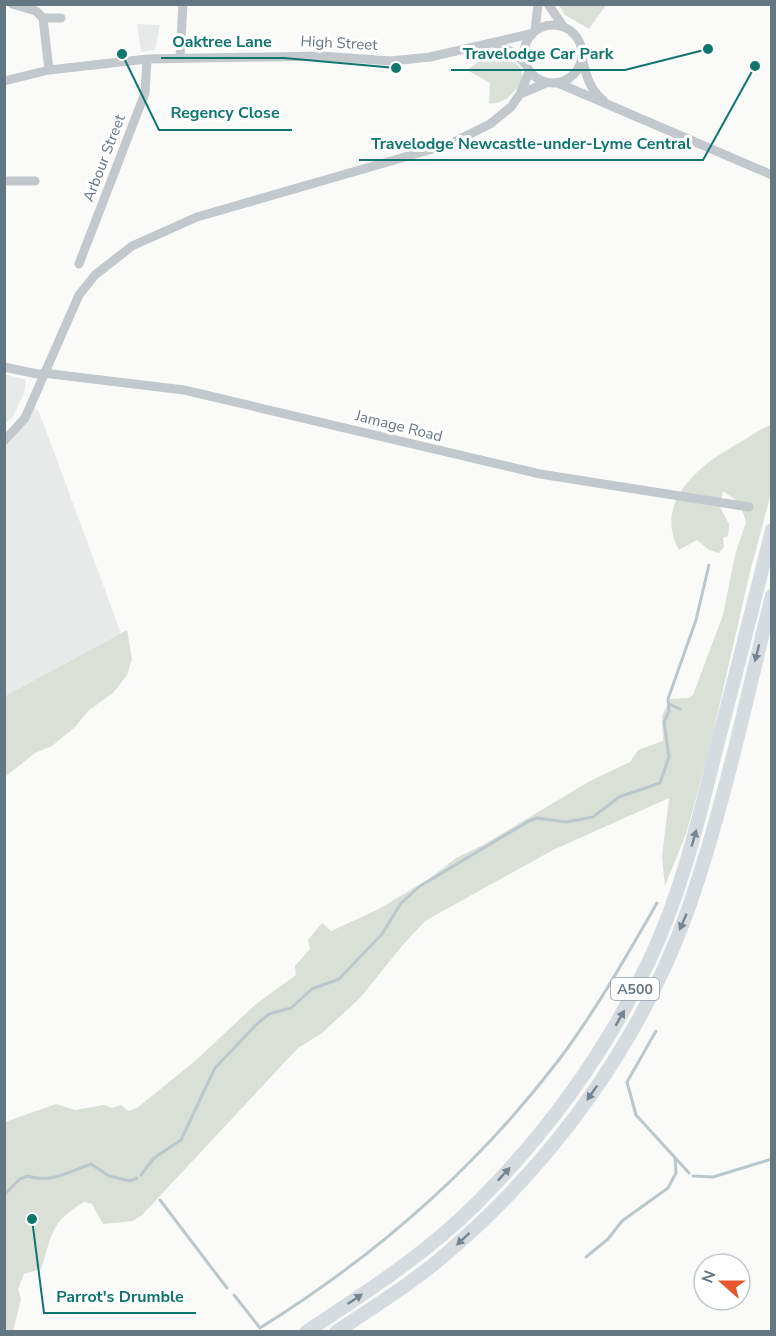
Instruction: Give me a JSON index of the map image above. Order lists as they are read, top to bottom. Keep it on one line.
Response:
{"streets":{"highway":["A500"],"street":["High Street","Arbour Street","Jamage Road"]},"crossings":[["High Street","Arbour Street"]],"places":["Travelodge Car Park","Regency Close","Travelodge Newcastle-under-Lyme Central","Oaktree Lane","Parrot's Drumble"],"north":"left"}
